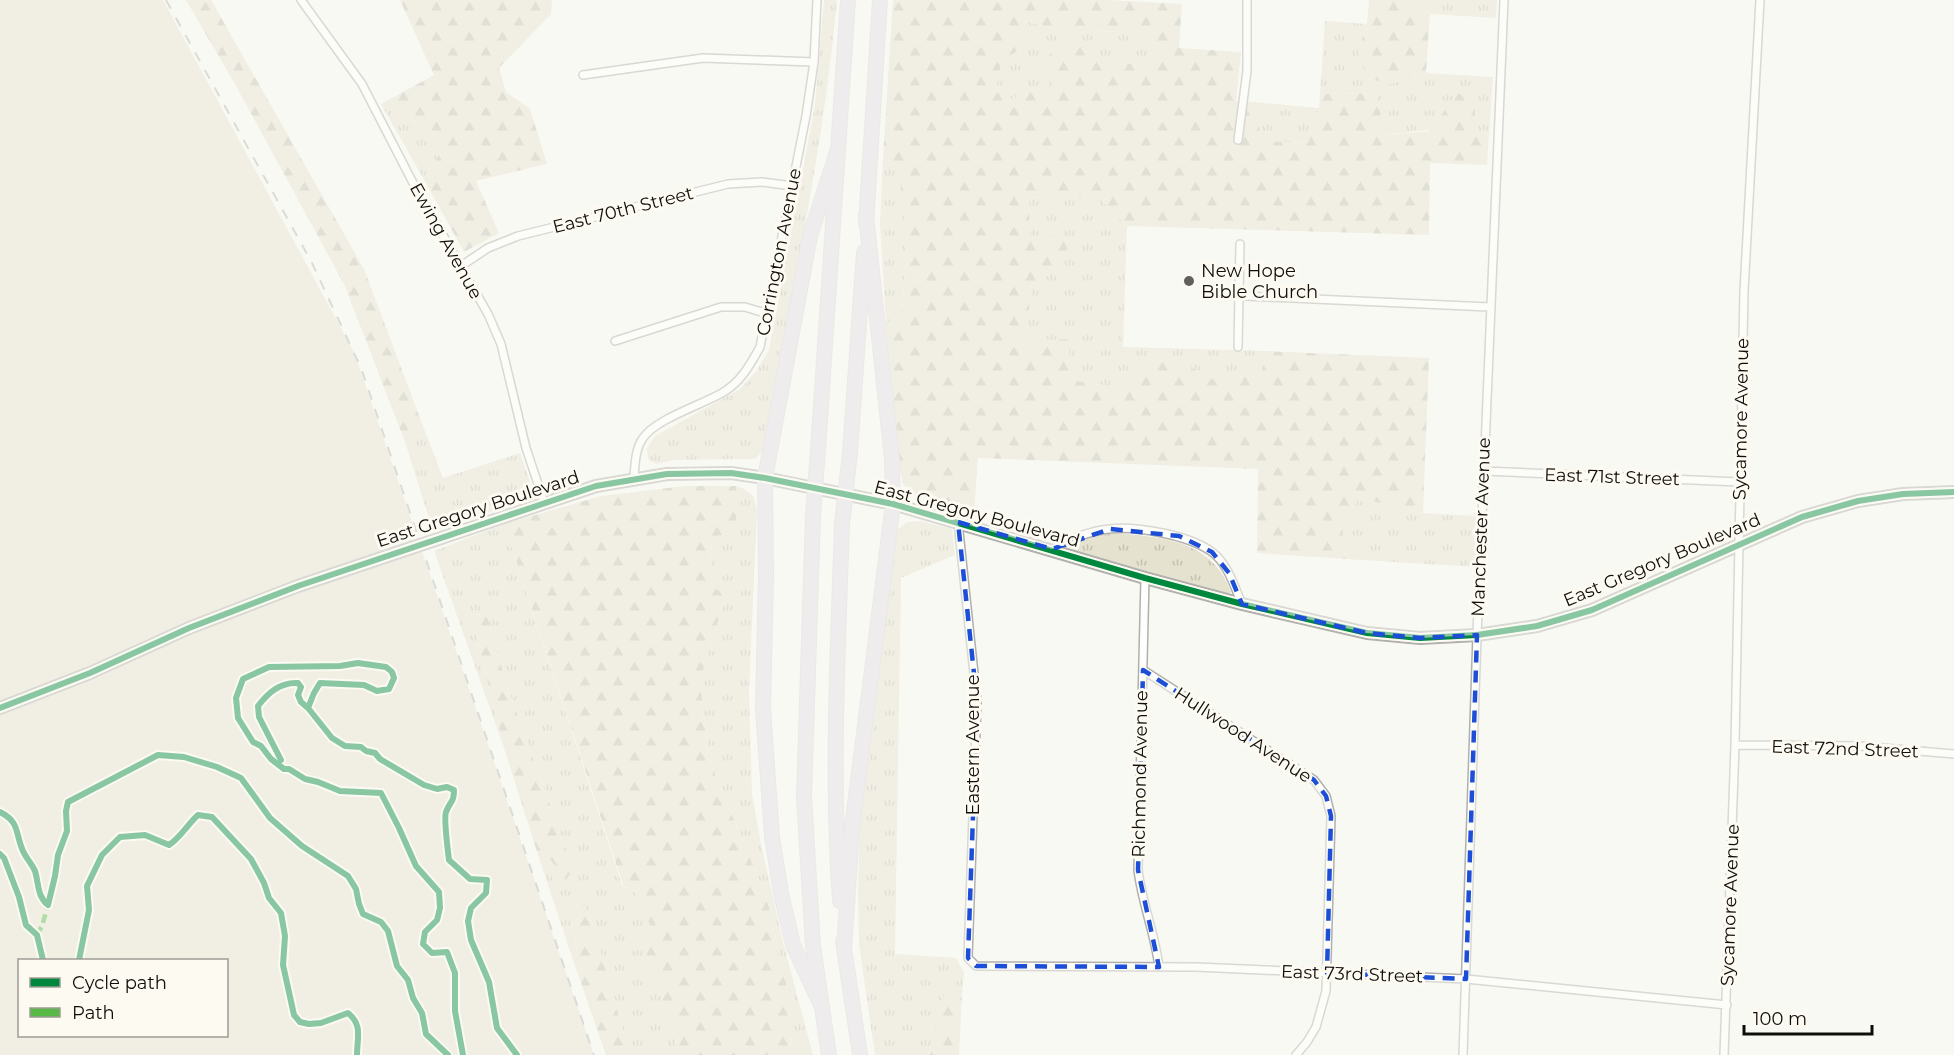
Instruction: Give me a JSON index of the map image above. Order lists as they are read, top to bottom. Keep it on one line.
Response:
{"streets":{"main road":["East Gregory Boulevard"],"street":["East 70th Street","Ewing Avenue","Corrington Avenue","Sycamore Avenue","East 71st Street","Manchester Avenue","Hullwood Avenue","Eastern Avenue","East 72nd Street","Richmond Avenue","East 73rd Street"]},"crossings":[["East 70th Street","Ewing Avenue"],["East 70th Street","Corrington Avenue"],["Ewing Avenue","East Gregory Boulevard"],["Corrington Avenue","East Gregory Boulevard"],["Sycamore Avenue","East 71st Street"],["Sycamore Avenue","East Gregory Boulevard"],["Sycamore Avenue","East 72nd Street"],["Sycamore Avenue","East 73rd Street"],["East 71st Street","Manchester Avenue"],["East Gregory Boulevard","Manchester Avenue"],["East Gregory Boulevard","Eastern Avenue"],["East Gregory Boulevard","Richmond Avenue"],["Manchester Avenue","East 73rd Street"],["Hullwood Avenue","Richmond Avenue"],["Hullwood Avenue","East 73rd Street"],["Eastern Avenue","East 73rd Street"],["Richmond Avenue","East 73rd Street"]],"places":["New Hope Bible Church"],"legend":["Cycle path","Path"],"scale_bar":"100 m"}
